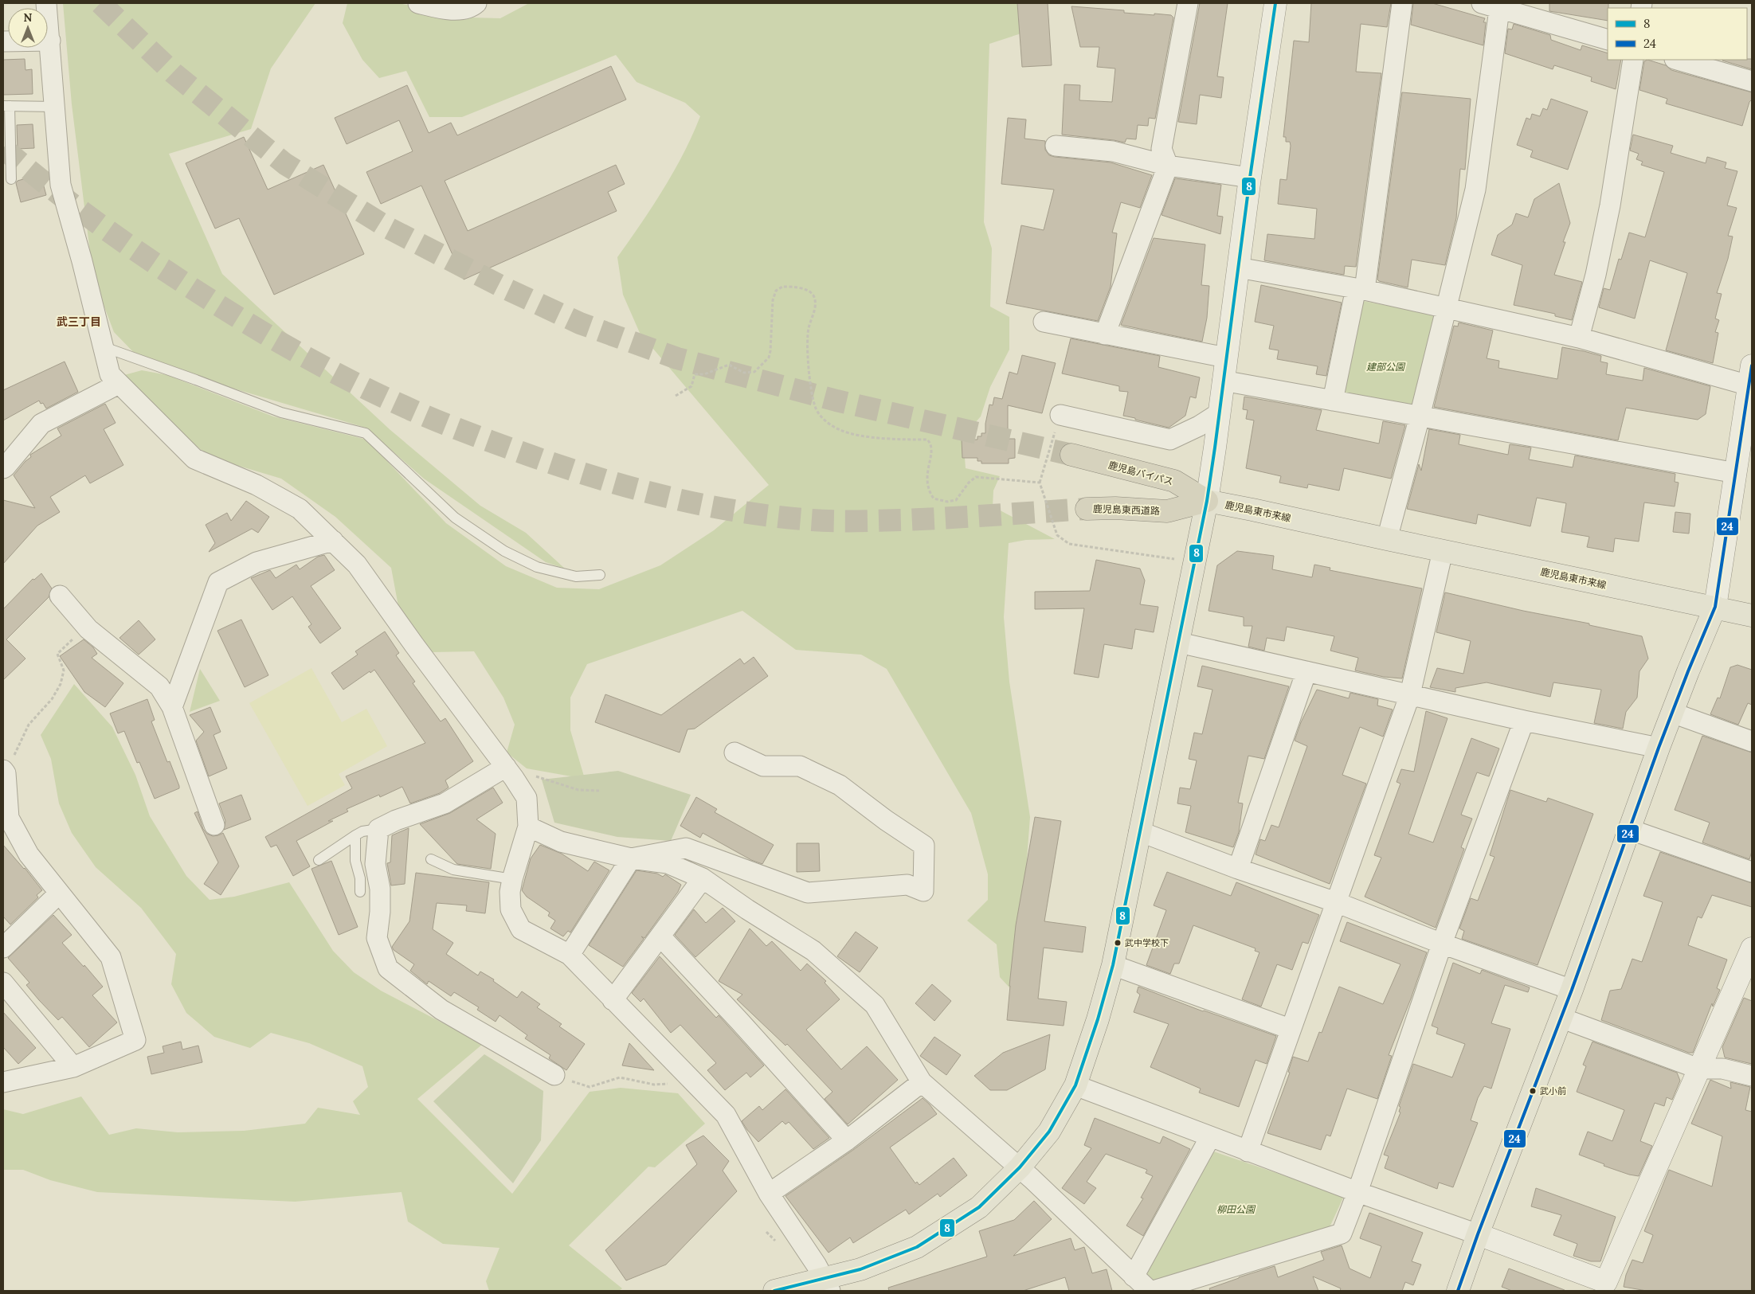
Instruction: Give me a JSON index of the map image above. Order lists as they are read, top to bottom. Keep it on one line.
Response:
{"streets":{"highway":["鹿児島バイパス","鹿児島東西道路"],"main road":["鹿児島東市来線"]},"crossings":[["鹿児島バイパス","鹿児島東西道路"],["鹿児島バイパス","鹿児島東市来線"],["鹿児島東西道路","鹿児島東市来線"]],"districts":["武三丁目"],"parks":["建部公園","柳田公園"],"places":["武中学校下","武小前"],"lines":["transit line 8","transit line 24"],"legend":["8","24"],"north":"top"}
